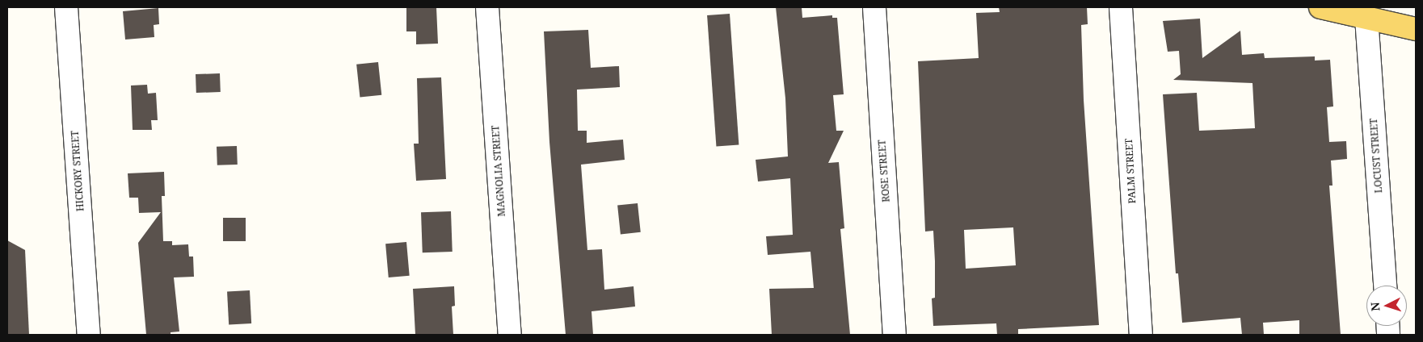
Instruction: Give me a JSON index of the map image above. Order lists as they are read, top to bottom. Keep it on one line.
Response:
{"streets":{"street":["LOCUST STREET","HICKORY STREET","MAGNOLIA STREET","ROSE STREET","PALM STREET"]},"north":"left"}
